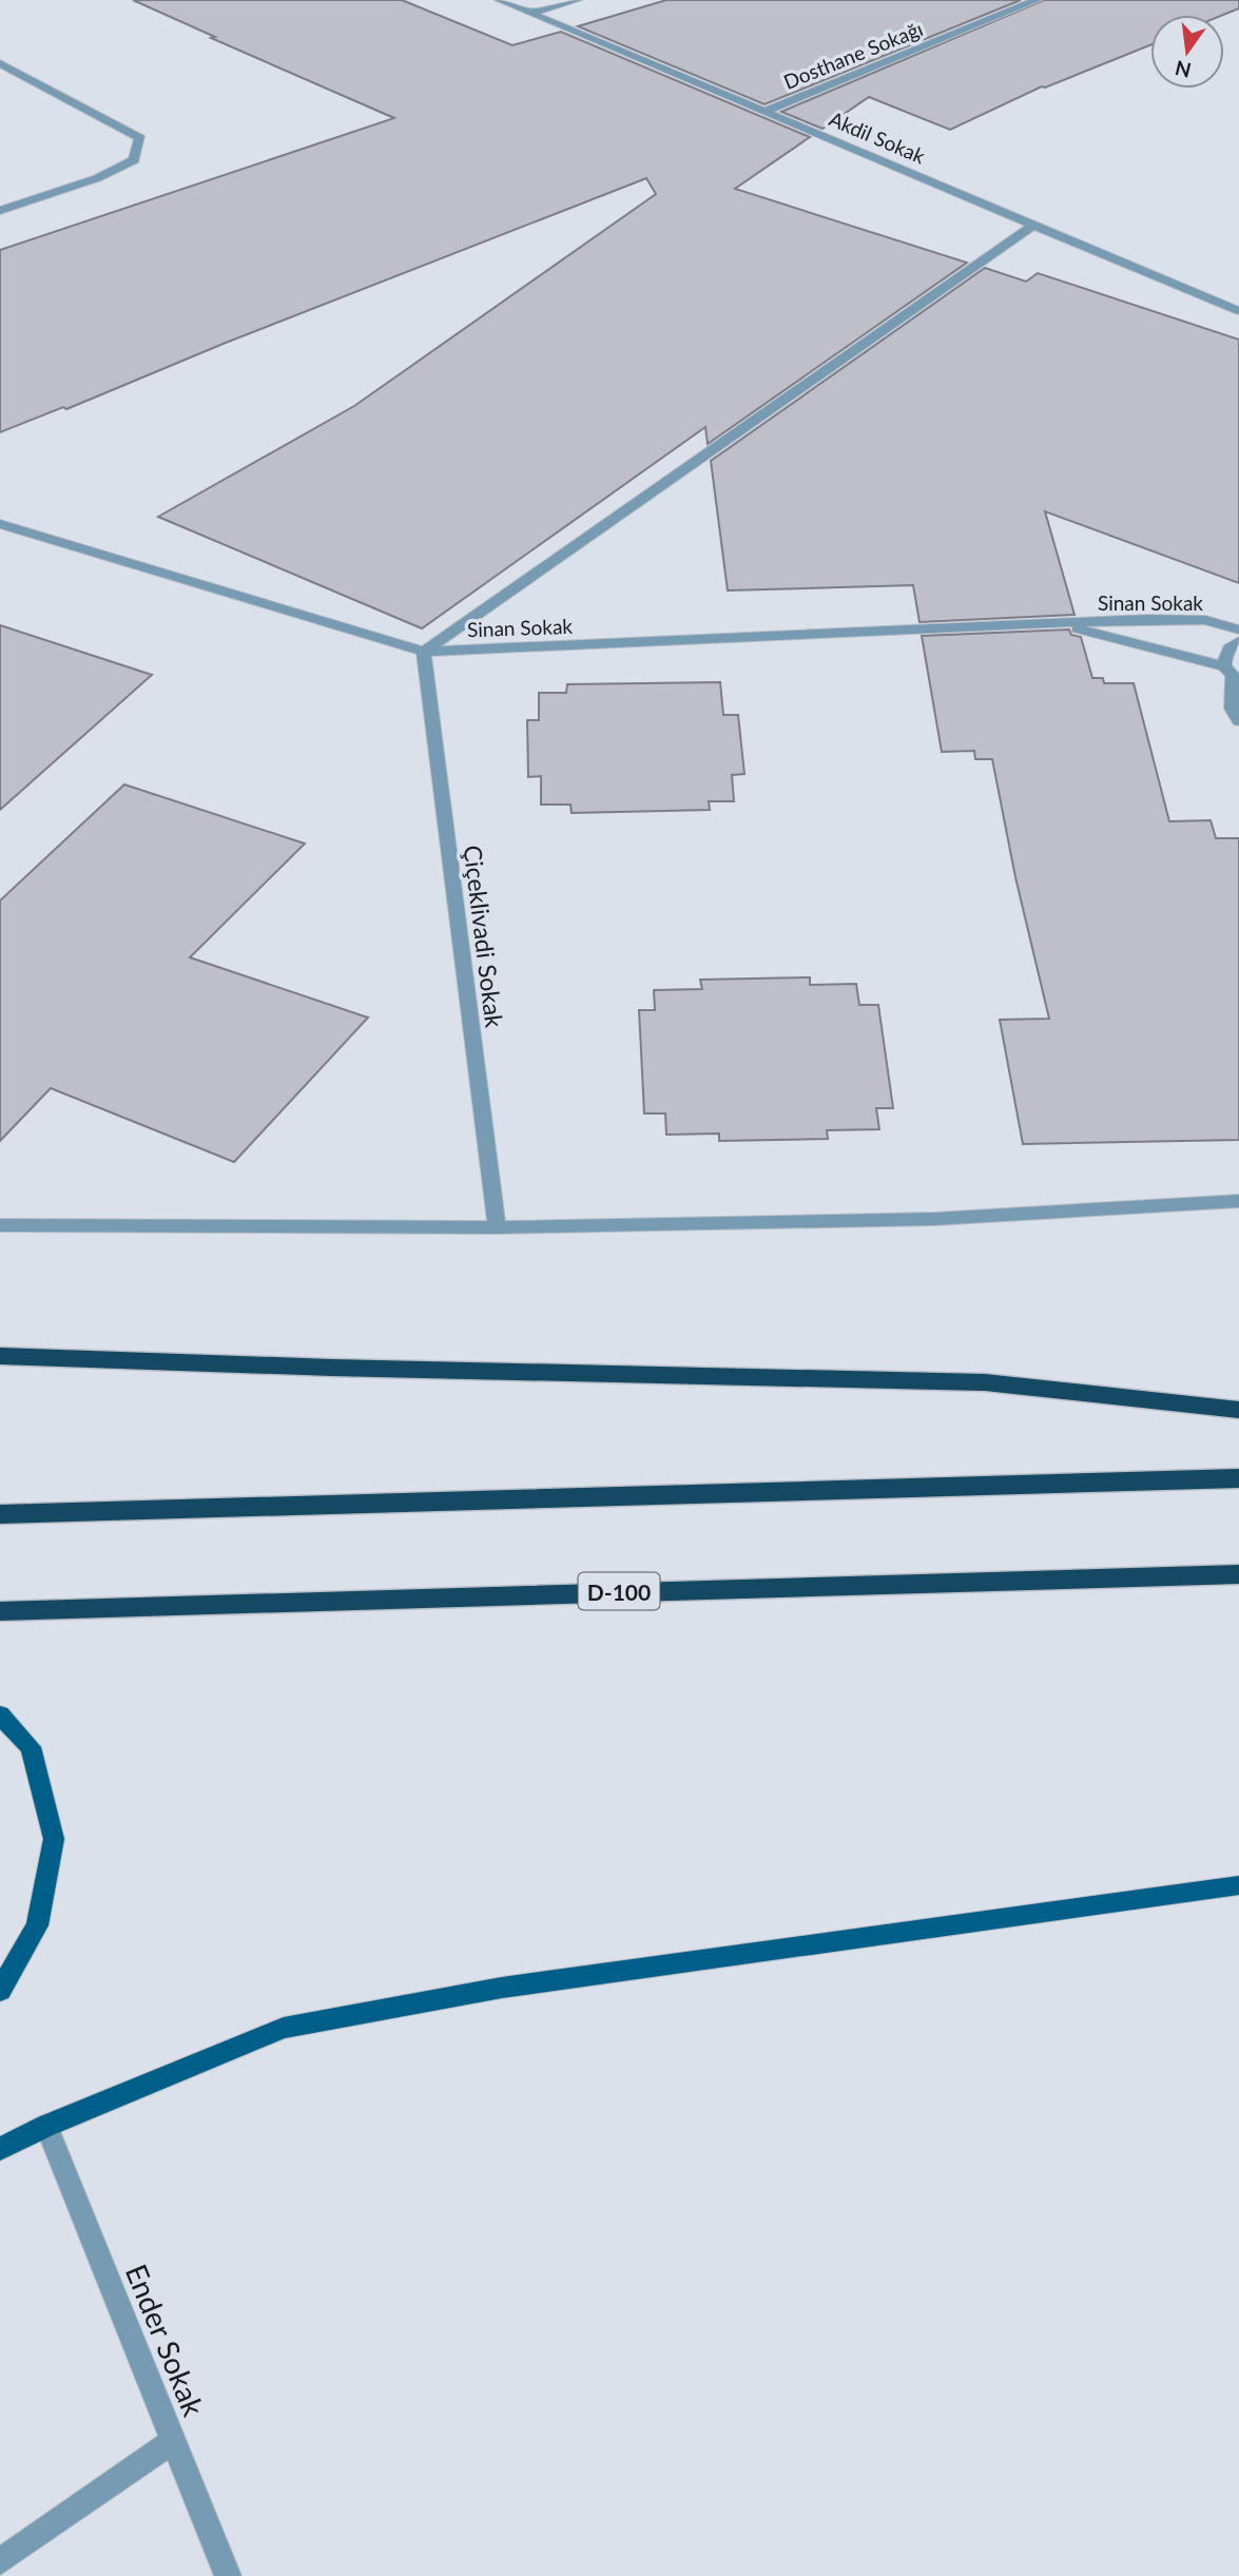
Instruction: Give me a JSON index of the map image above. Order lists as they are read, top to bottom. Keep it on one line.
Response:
{"streets":{"highway":["D-100"],"street":["Dosthane Sokağı","Akdil Sokak","Sinan Sokak","Çiçeklivadi Sokak","Ender Sokak"]},"crossings":[["Dosthane Sokağı","Akdil Sokak"],["Sinan Sokak","Çiçeklivadi Sokak"]],"north":"bottom"}
